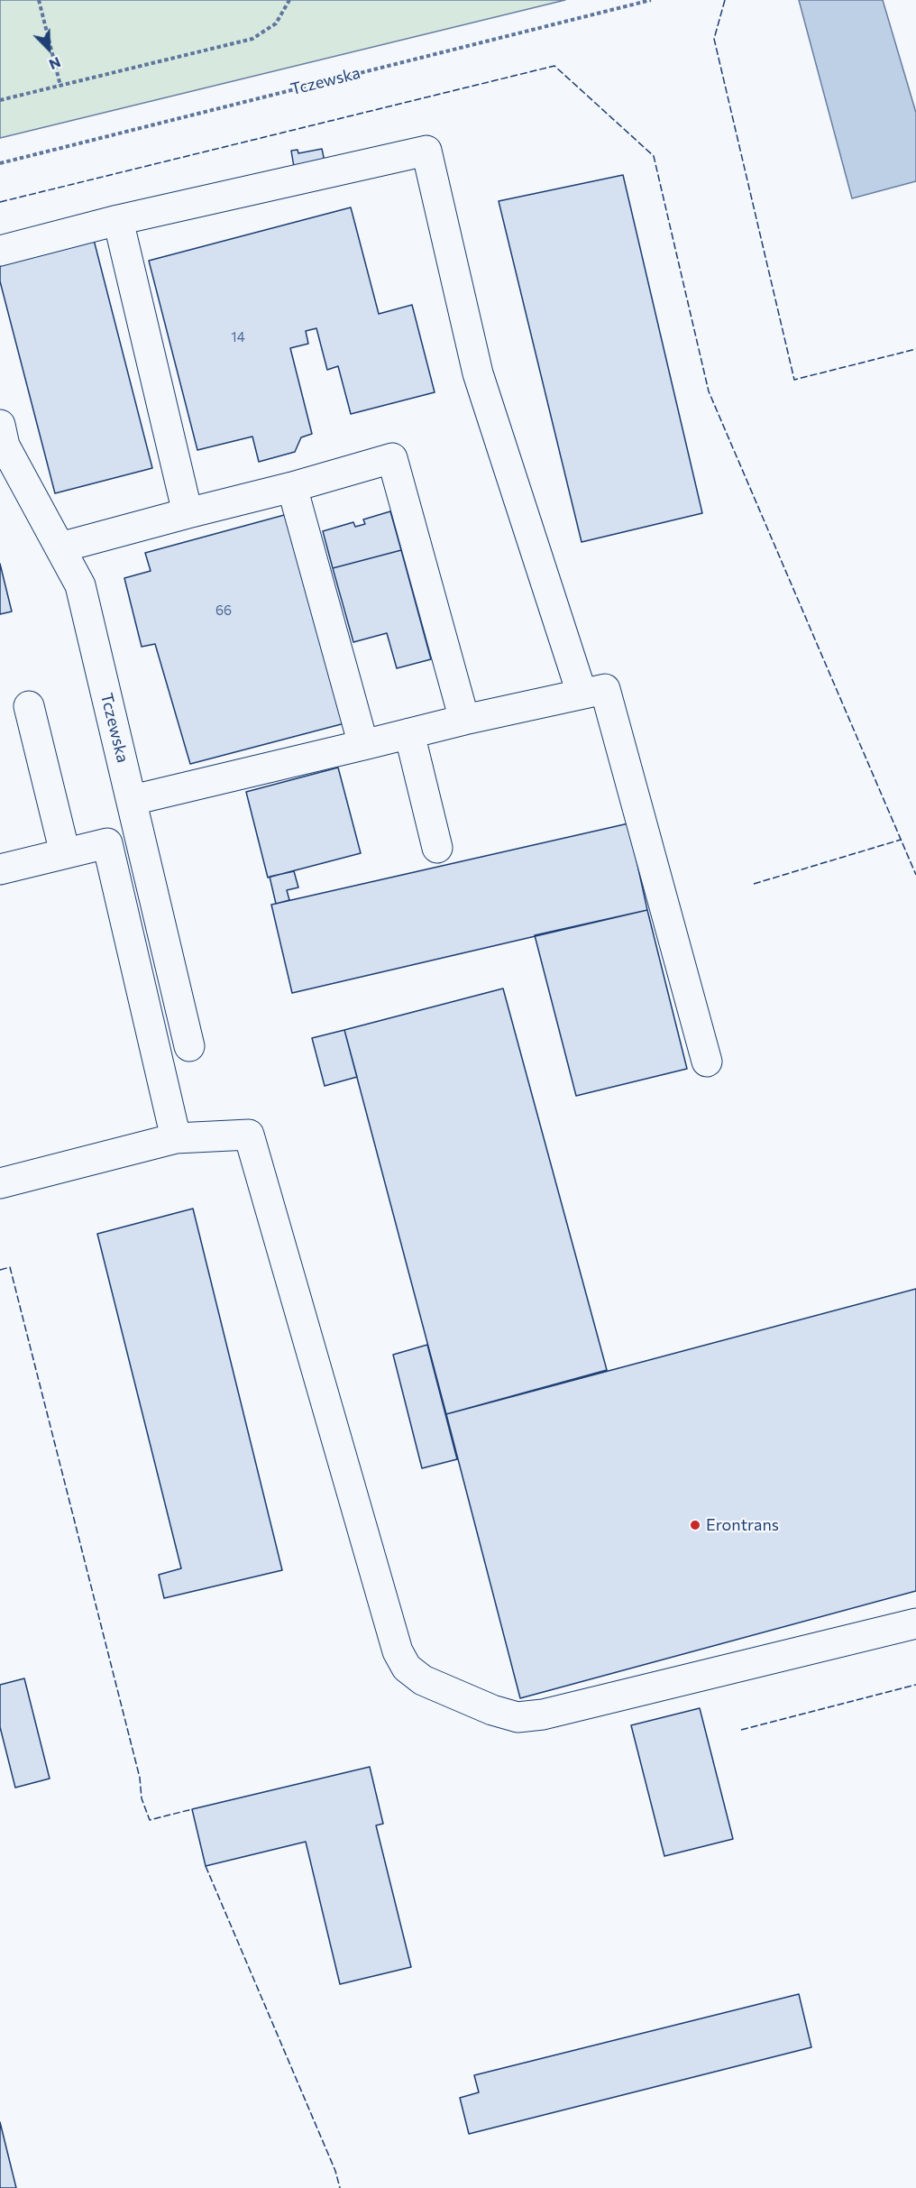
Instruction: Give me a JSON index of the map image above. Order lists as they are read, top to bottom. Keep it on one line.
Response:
{"streets":{"street":["Tczewska"]},"places":["Erontrans"],"house_numbers":["14","66"],"north":"bottom right"}
